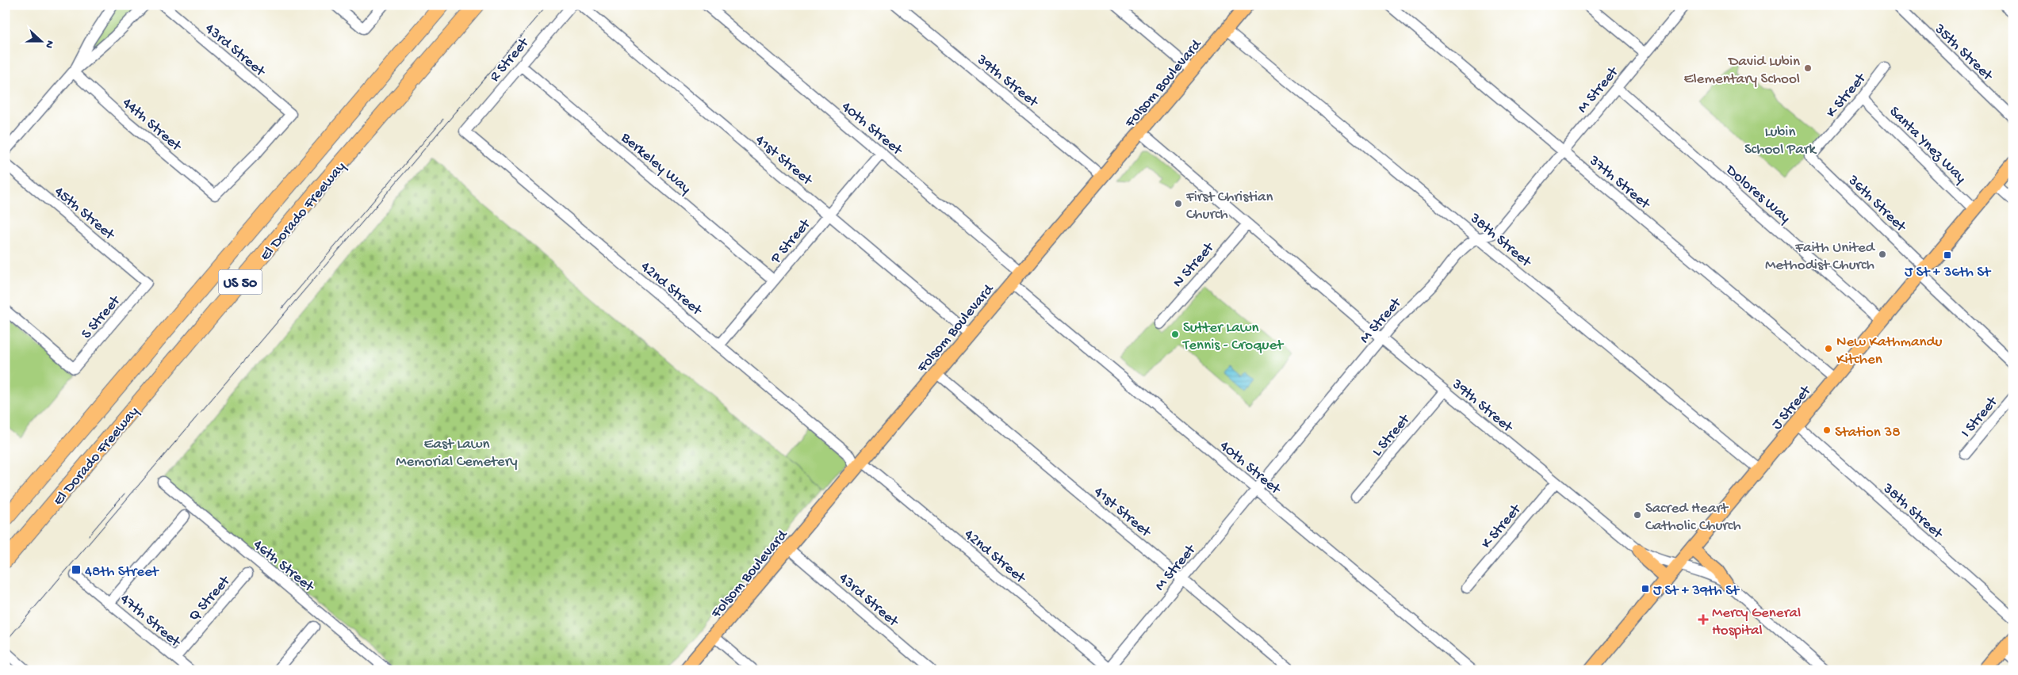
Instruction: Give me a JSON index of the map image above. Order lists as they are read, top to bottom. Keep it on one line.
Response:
{"streets":{"highway":["El Dorado Freeway","US 50"],"main road":["Folsom Boulevard","J Street"],"street":["43rd Street","35th Street","R Street","39th Street","M Street","K Street","44th Street","40th Street","Santa Ynez Way","41st Street","Berkeley Way","37th Street","Dolores Way","36th Street","45th Street","38th Street","P Street","N Street","42nd Street","S Street","I Street","L Street","46th Street","Q Street","47th Street"]},"crossings":[["43rd Street","Folsom Boulevard"],["43rd Street","44th Street"],["R Street","Berkeley Way"],["R Street","42nd Street"],["39th Street","Folsom Boulevard"],["39th Street","M Street"],["39th Street","K Street"],["39th Street","N Street"],["39th Street","J Street"],["39th Street","L Street"],["Folsom Boulevard","40th Street"],["Folsom Boulevard","41st Street"],["Folsom Boulevard","38th Street"],["Folsom Boulevard","42nd Street"],["M Street","40th Street"],["M Street","41st Street"],["M Street","37th Street"],["M Street","Dolores Way"],["M Street","38th Street"],["M Street","42nd Street"],["K Street","Santa Ynez Way"],["K Street","36th Street"],["40th Street","P Street"],["Santa Ynez Way","J Street"],["41st Street","P Street"],["Berkeley Way","P Street"],["37th Street","J Street"],["Dolores Way","J Street"],["36th Street","J Street"],["45th Street","S Street"],["38th Street","J Street"],["P Street","42nd Street"],["Q Street","47th Street"]],"parks":["Lubin School Park","East Lawn Memorial Cemetery"],"places":{"other":["David Lubin Elementary School","First Christian Church","Faith United Methodist Church","Sutter Lawn Tennis - Croquet","New Kathmandu Kitchen","Station 38","Sacred Heart Catholic Church"],"transit":["J St + 36th St","48th Street","J St + 39th St"],"health":["Mercy General Hospital"]},"north":"right"}
